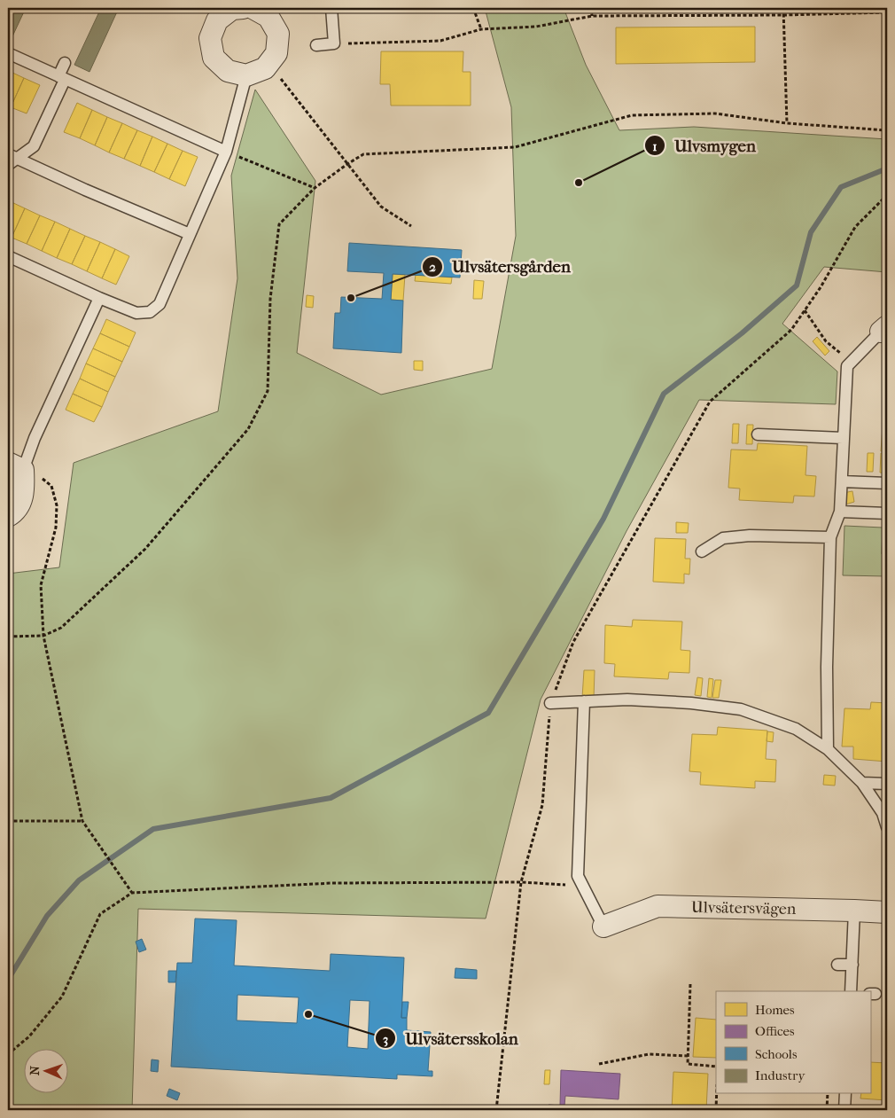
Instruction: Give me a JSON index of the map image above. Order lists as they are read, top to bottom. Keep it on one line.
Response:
{"streets":{"street":["Ulvsätersvägen"]},"places":["Ulvsmygen","Ulvsätersgården","Ulvsätersskolan"],"legend":["Homes","Offices","Schools","Industry"],"north":"left"}
